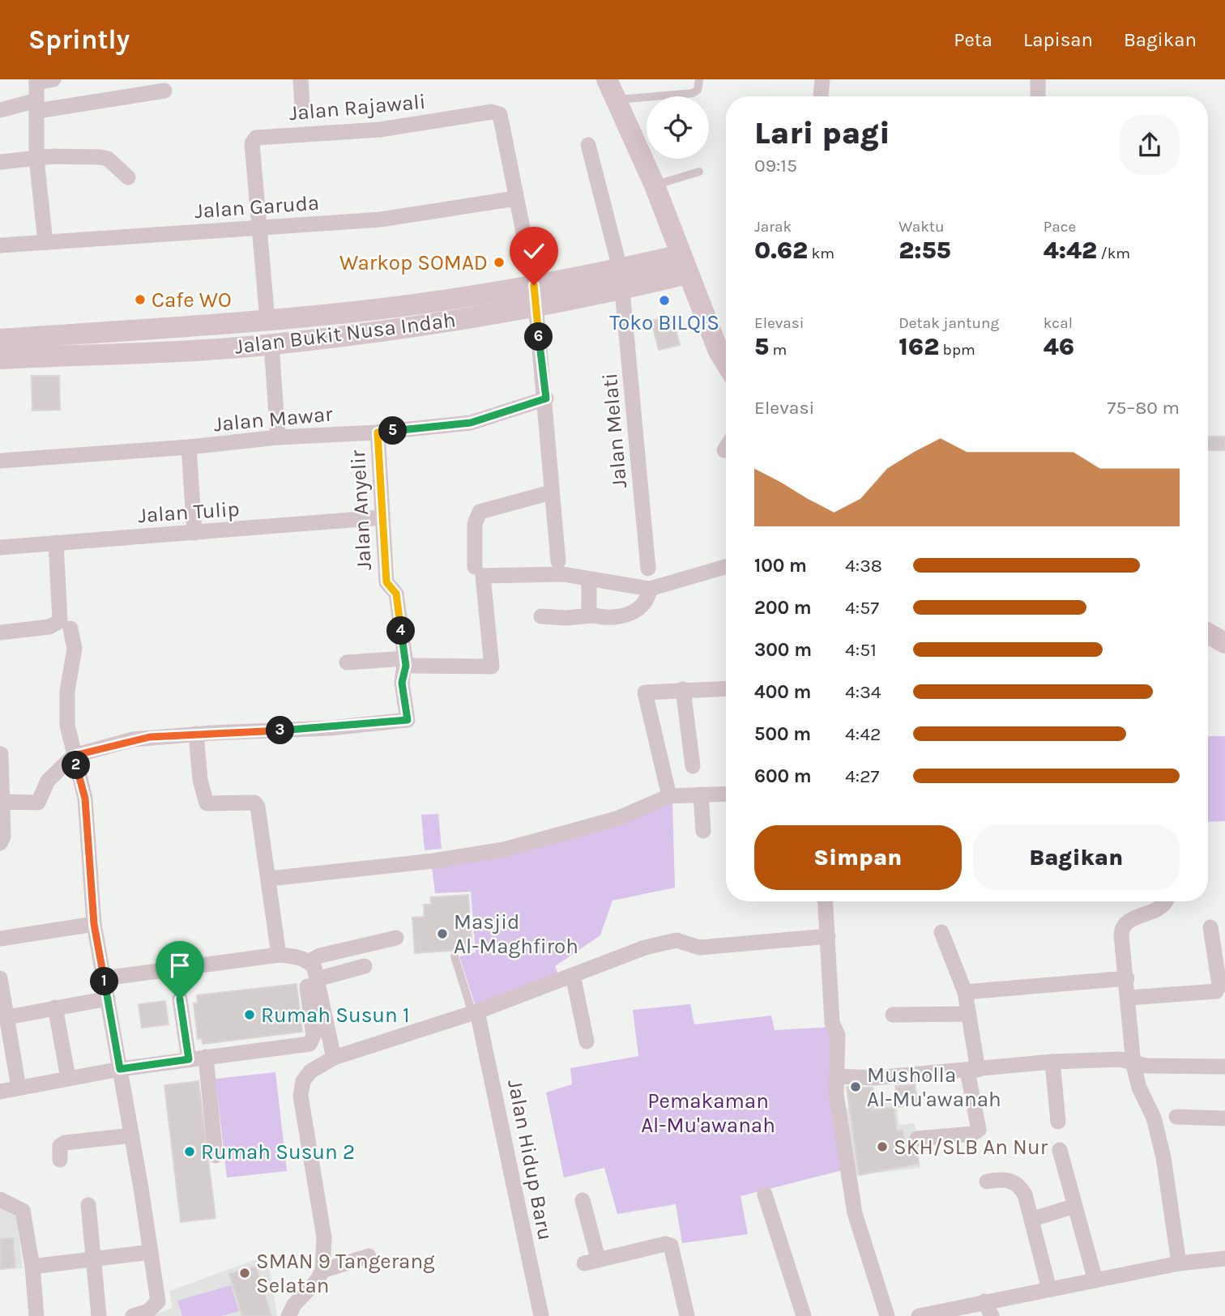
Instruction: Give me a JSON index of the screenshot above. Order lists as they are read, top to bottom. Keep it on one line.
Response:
{"streets":{"street":["Jalan Rajawali","Jalan Garuda","Jalan Bukit Nusa Indah","Jalan Mawar","Jalan Melati","Jalan Anyelir","Jalan Tulip","Jalan Hidup Baru"]},"crossings":[["Jalan Rajawali","Jalan Garuda"],["Jalan Bukit Nusa Indah","Jalan Melati"],["Jalan Mawar","Jalan Anyelir"],["Jalan Anyelir","Jalan Tulip"]],"parks":["Pemakaman Al-Mu'awanah"],"places":["Warkop SOMAD","Cafe WO","Toko BILQIS","Masjid Al-Maghfiroh","Rumah Susun 1","Musholla Al-Mu'awanah","SKH/SLB An Nur","Rumah Susun 2","SMAN 9 Tangerang Selatan"],"page":{"header":"Sprintly","nav":["Peta","Lapisan","Bagikan"],"heading":["Lari pagi","09:15"],"stats":[["Jarak","0.62 km"],["Waktu","2:55"],["Pace","4:42 /km"],["Elevasi","5 m"],["Detak jantung","162 bpm"],["kcal","46"]],"pins":["6","5","4","3","2","1"],"chart":["Elevasi","75–80 m"],"list":[{"name":"100 m","note":"4:38"},{"name":"200 m","note":"4:57"},{"name":"300 m","note":"4:51"},{"name":"400 m","note":"4:34"},{"name":"500 m","note":"4:42"},{"name":"600 m","note":"4:27"}],"buttons":["Simpan","Bagikan"]}}
